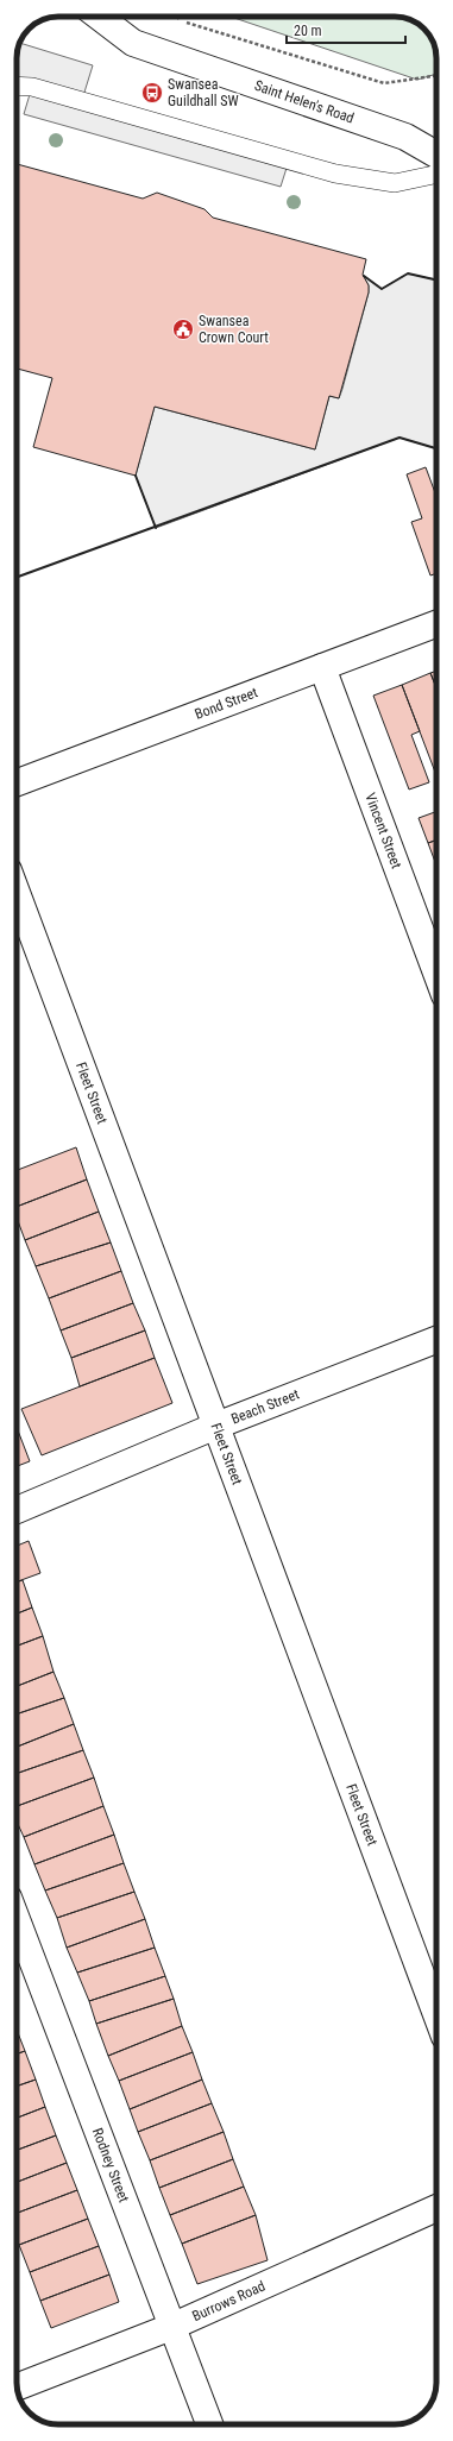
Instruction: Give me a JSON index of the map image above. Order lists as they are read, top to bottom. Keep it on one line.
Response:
{"streets":{"street":["Saint Helen's Road","Bond Street","Vincent Street","Fleet Street","Beach Street","Rodney Street","Burrows Road"]},"crossings":[["Bond Street","Vincent Street"],["Fleet Street","Beach Street"],["Rodney Street","Burrows Road"]],"places":{"bus stop":["Swansea Guildhall SW"],"public building":["Swansea Crown Court"]},"scale_bar":"20 m"}
